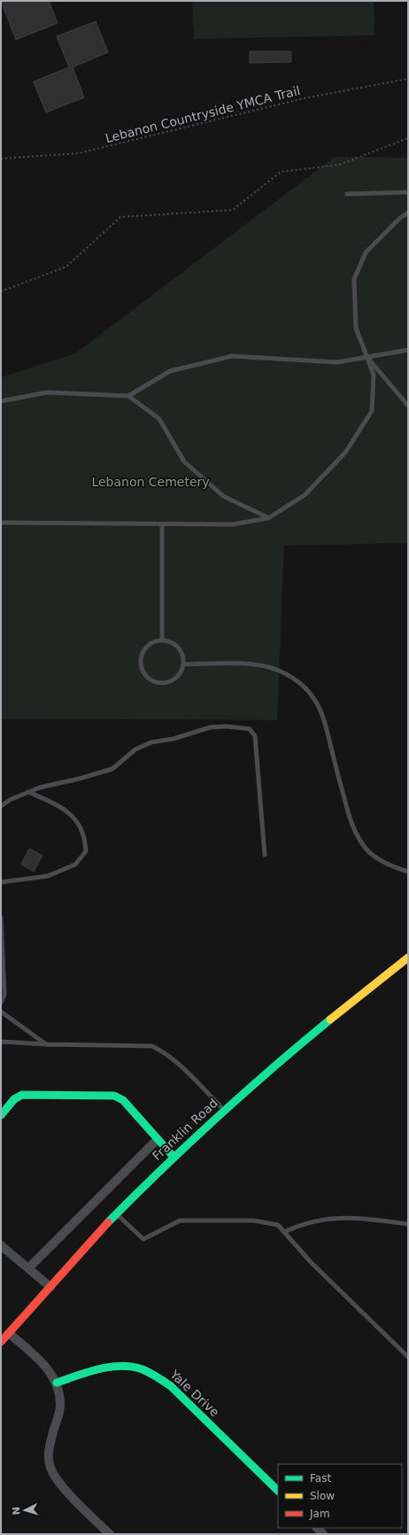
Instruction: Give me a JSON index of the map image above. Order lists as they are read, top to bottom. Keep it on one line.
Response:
{"streets":{"street":["Franklin Road","Yale Drive"],"path":["Lebanon Countryside YMCA Trail"]},"parks":["Lebanon Cemetery"],"legend":["Fast","Slow","Jam"],"north":"left"}
